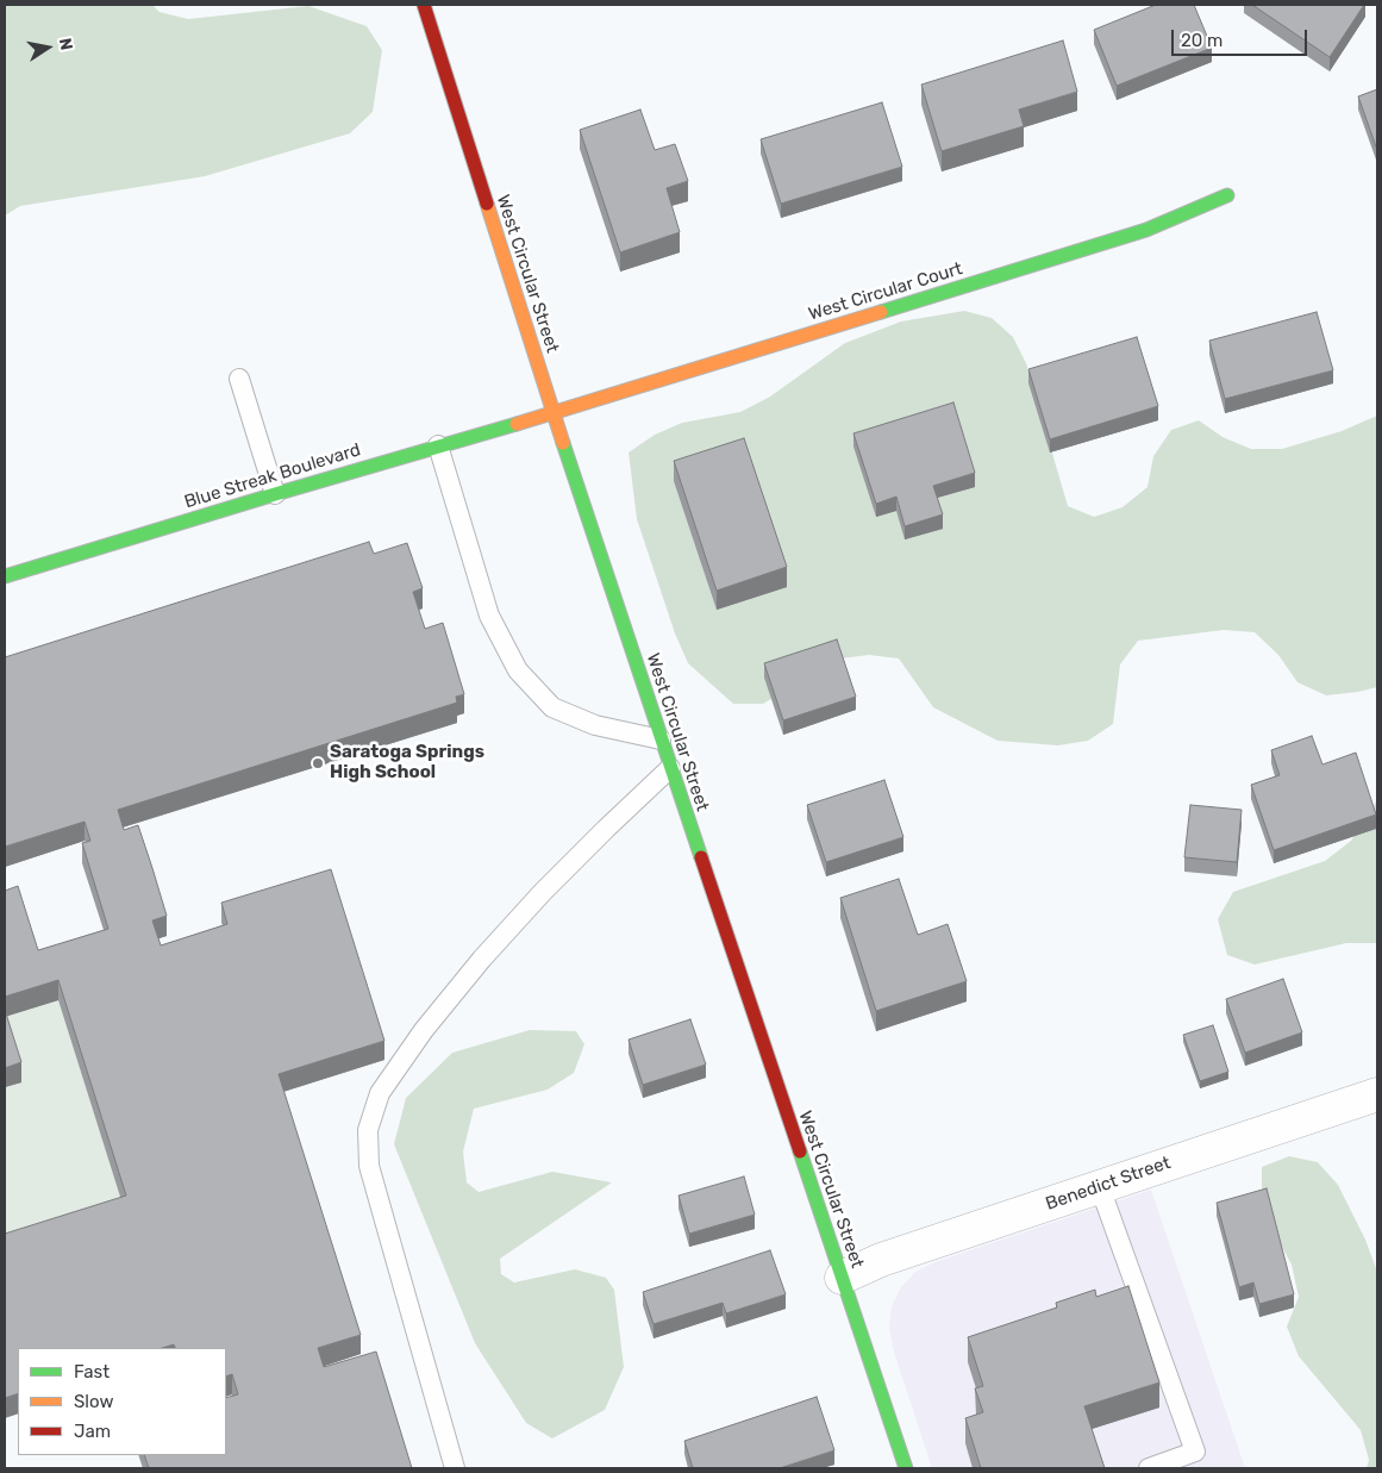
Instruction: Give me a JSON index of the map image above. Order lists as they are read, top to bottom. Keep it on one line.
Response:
{"streets":{"street":["West Circular Street","West Circular Court","Blue Streak Boulevard","Benedict Street"]},"crossings":[["West Circular Street","West Circular Court"],["West Circular Street","Blue Streak Boulevard"],["West Circular Street","Benedict Street"],["West Circular Court","Blue Streak Boulevard"]],"places":["Saratoga Springs High School"],"legend":["Fast","Slow","Jam"],"scale_bar":"20 m","north":"right"}
